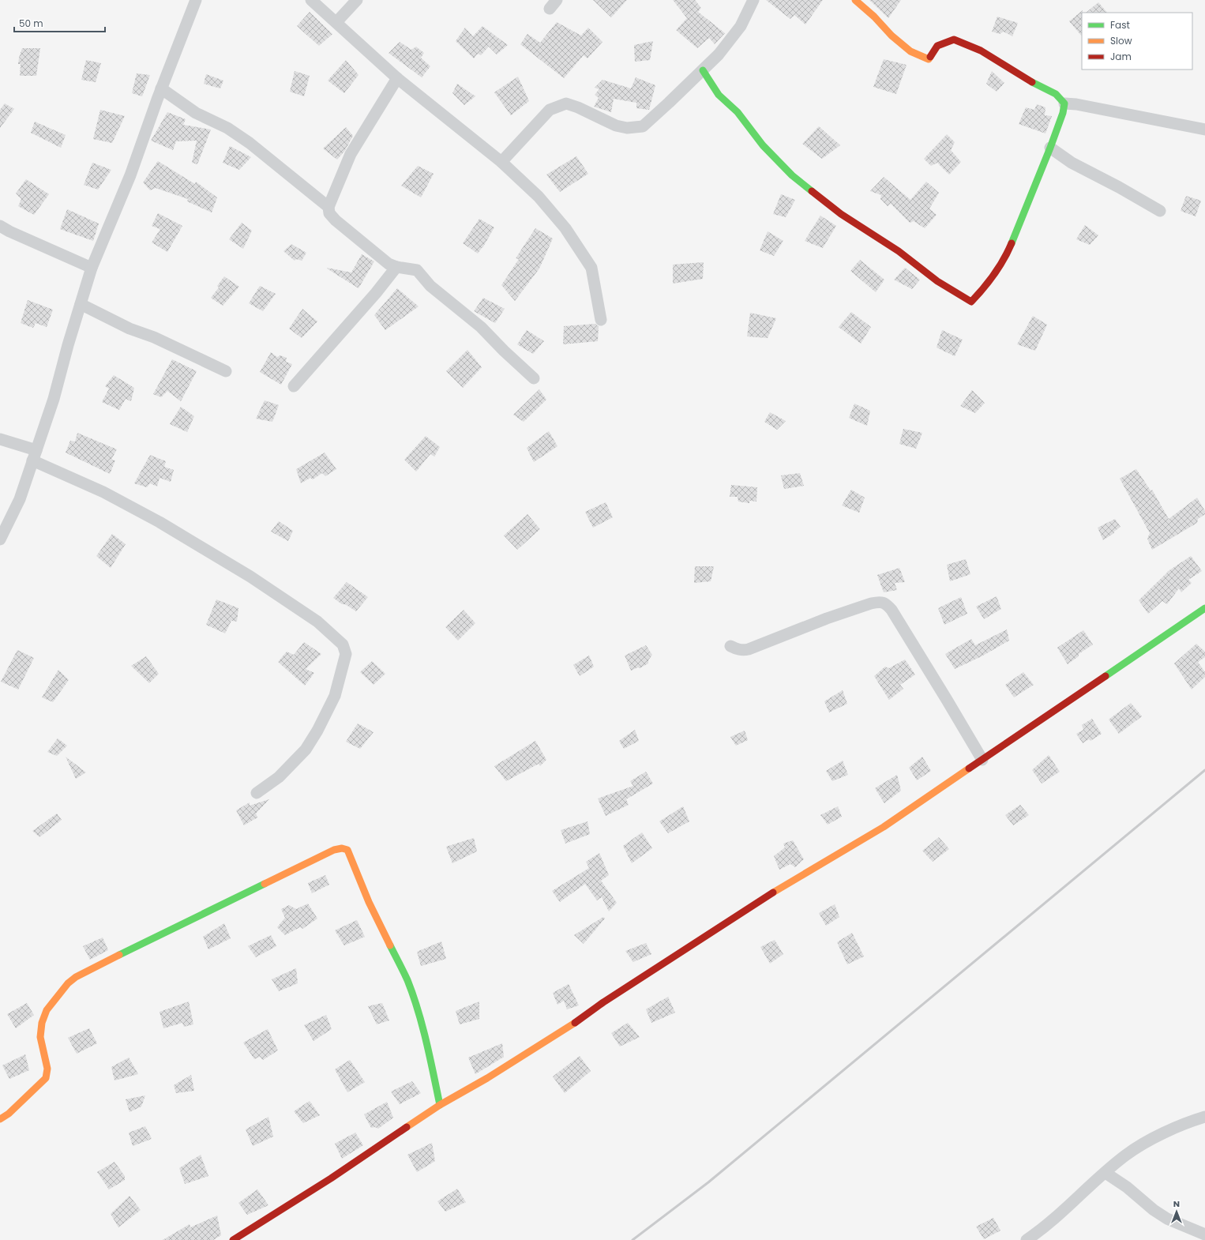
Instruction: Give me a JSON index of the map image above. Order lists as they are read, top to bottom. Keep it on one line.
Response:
{"legend":["Fast","Slow","Jam"],"scale_bar":"50 m","north":"top"}
